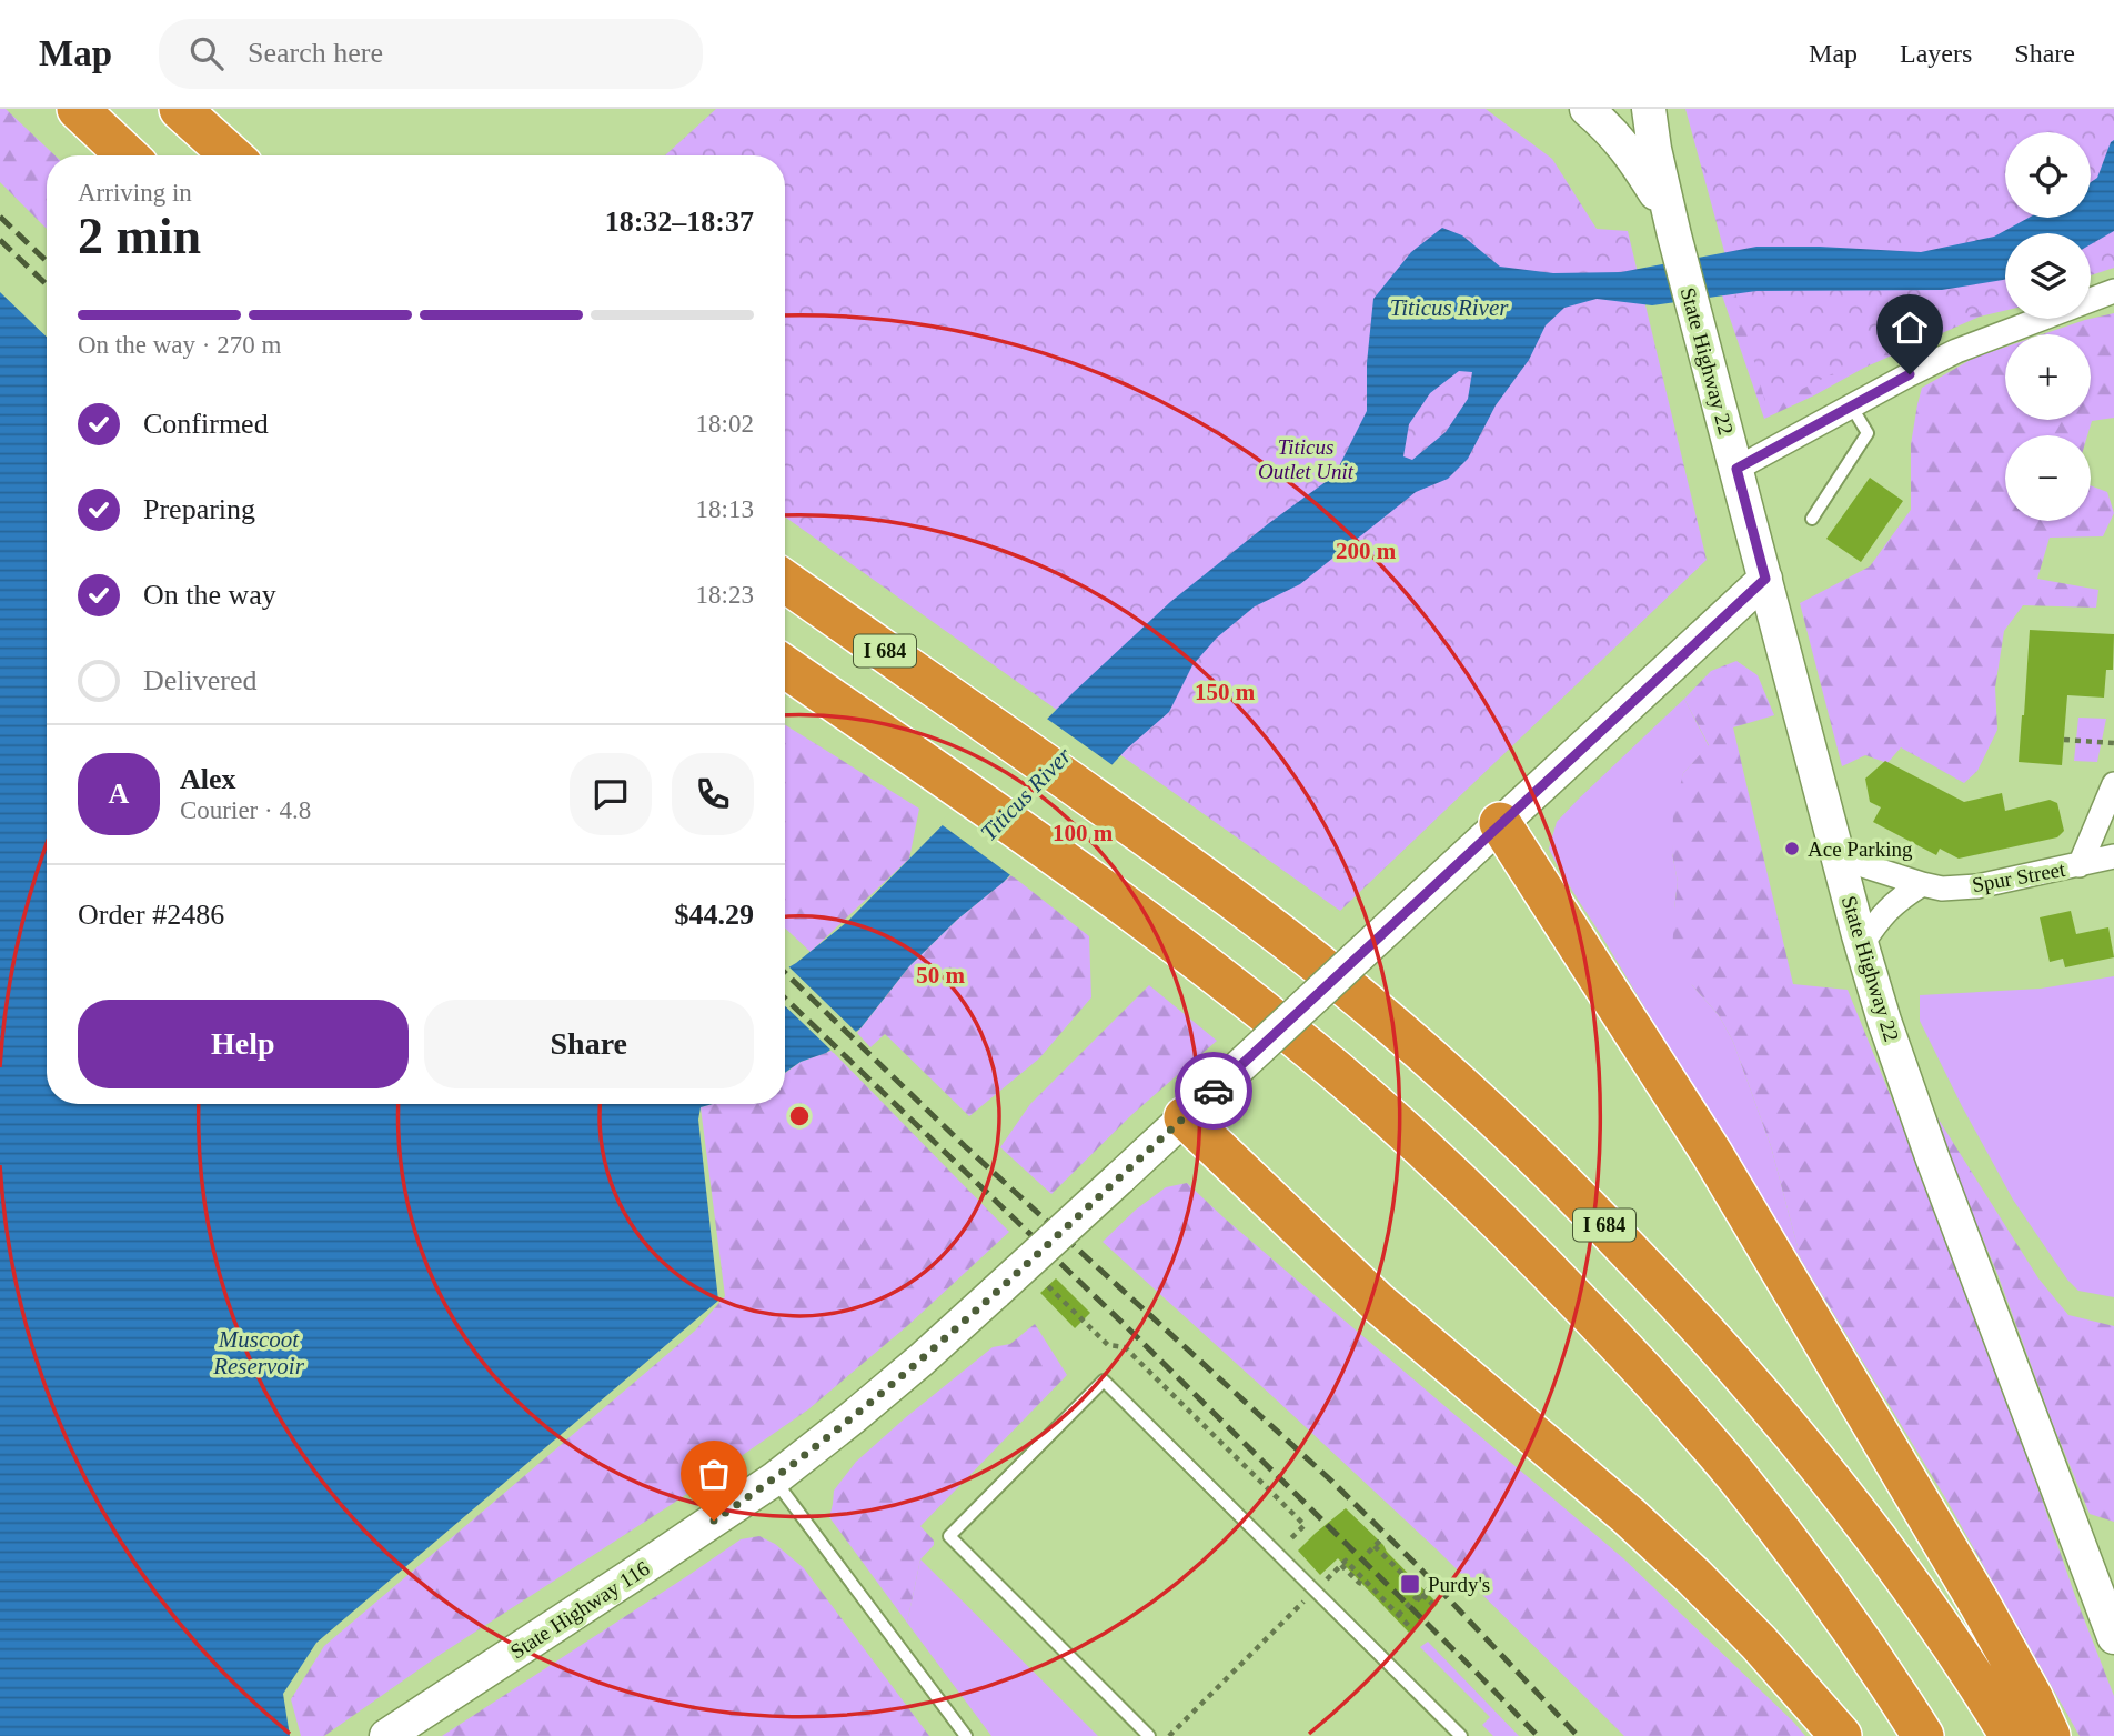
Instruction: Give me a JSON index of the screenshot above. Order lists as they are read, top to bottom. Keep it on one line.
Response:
{"streets":{"highway":["I 684"],"main road":["State Highway 22","State Highway 116"],"street":["Spur Street"]},"crossings":[["State Highway 22","Spur Street"]],"water":["Titicus River","Muscoot Reservoir"],"parks":["Titicus Outlet Unit"],"places":{"other":["Ace Parking"],"transit":["Purdy's"]},"page":{"header":"Map","search":"Search here","nav":["Map","Layers","Share"],"map_buttons":["+","−"],"heading":["2 min","Arriving in","18:32–18:37"],"panel":["Alex","Courier · 4.8","Order #2486","$44.29"],"bar":"On the way · 270 m","list":[["Confirmed","18:02"],["Preparing","18:13"],["On the way","18:23"],"Delivered"],"round":"A","buttons":["Help","Share"]},"rings":["200 m","150 m","100 m","50 m"]}
